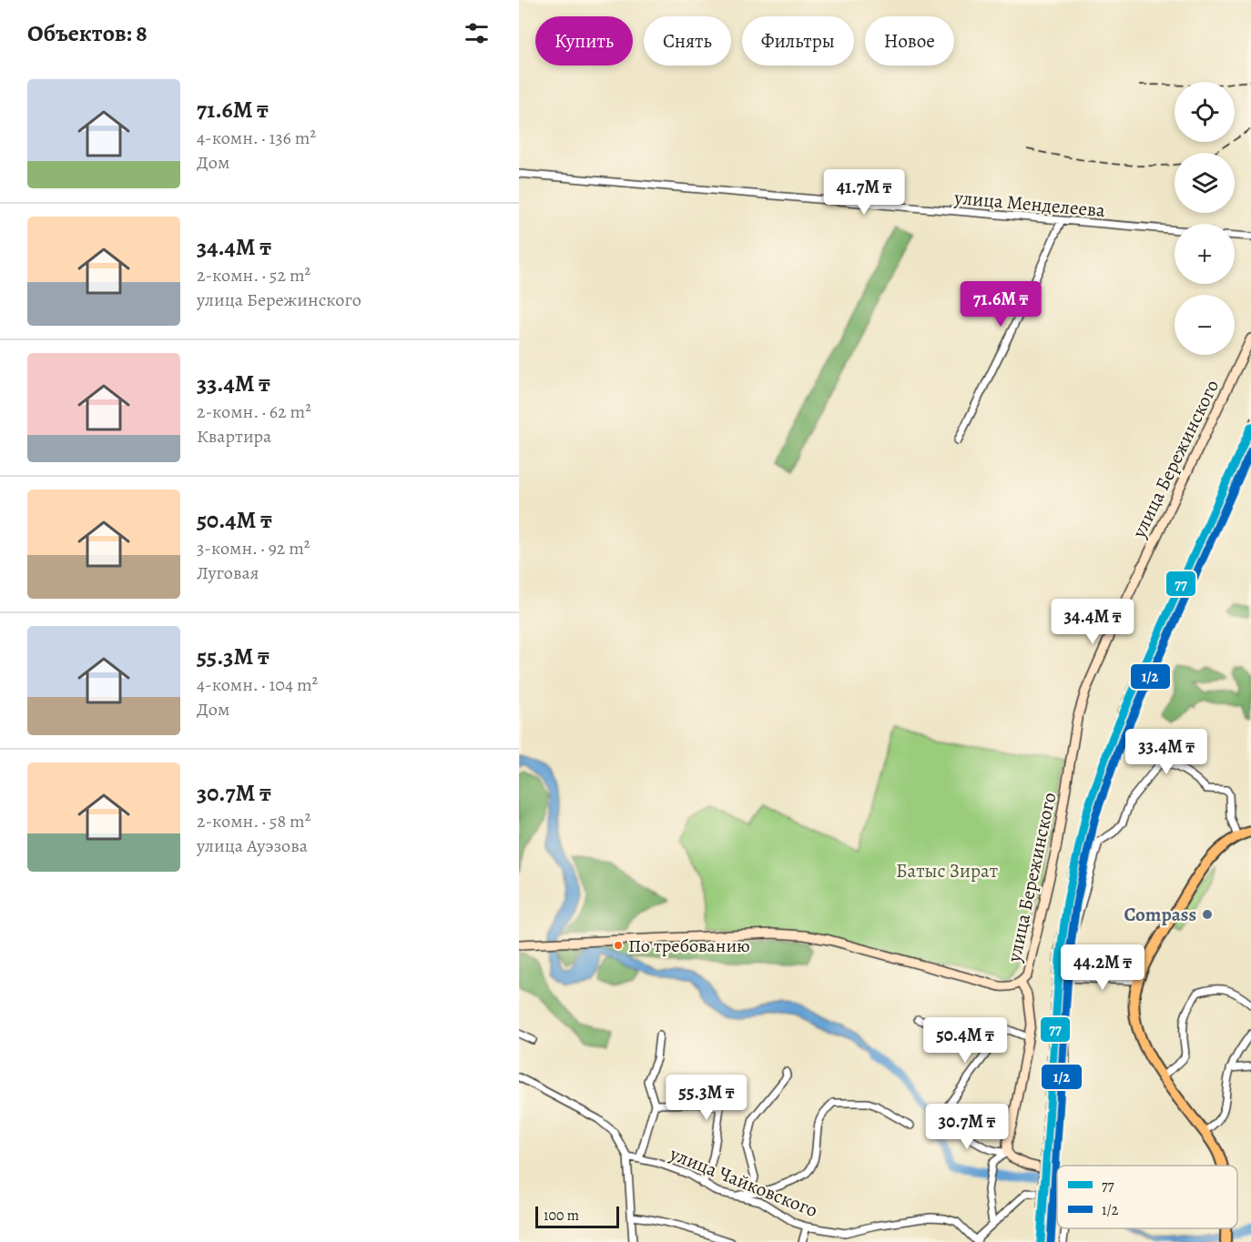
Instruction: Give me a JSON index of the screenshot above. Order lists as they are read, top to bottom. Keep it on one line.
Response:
{"streets":{"main road":["улица Бережинского"],"street":["улица Менделеева","улица Чайковского"]},"parks":["Батыс Зират"],"places":["Compass","По требованию"],"lines":["transit line 77","transit line 1/2"],"legend":["77","1/2"],"scale_bar":"100 m","page":{"heading":"Объектов: 8","chip":["Купить","Снять","Фильтры","Новое"],"list":[{"name":"71.6M ₸","note":"4-комн. · 136 m² · Дом"},{"name":"34.4M ₸","note":"2-комн. · 52 m² · улица Бережинского"},{"name":"33.4M ₸","note":"2-комн. · 62 m² · Квартира"},{"name":"50.4M ₸","note":"3-комн. · 92 m² · Луговая"},{"name":"55.3M ₸","note":"4-комн. · 104 m² · Дом"},{"name":"30.7M ₸","note":"2-комн. · 58 m² · улица Ауэзова"}],"map_buttons":["+","−"],"price":["41.7M ₸","71.6M ₸","34.4M ₸","33.4M ₸","44.2M ₸","50.4M ₸","55.3M ₸","30.7M ₸"],"scale":"100 m"}}
